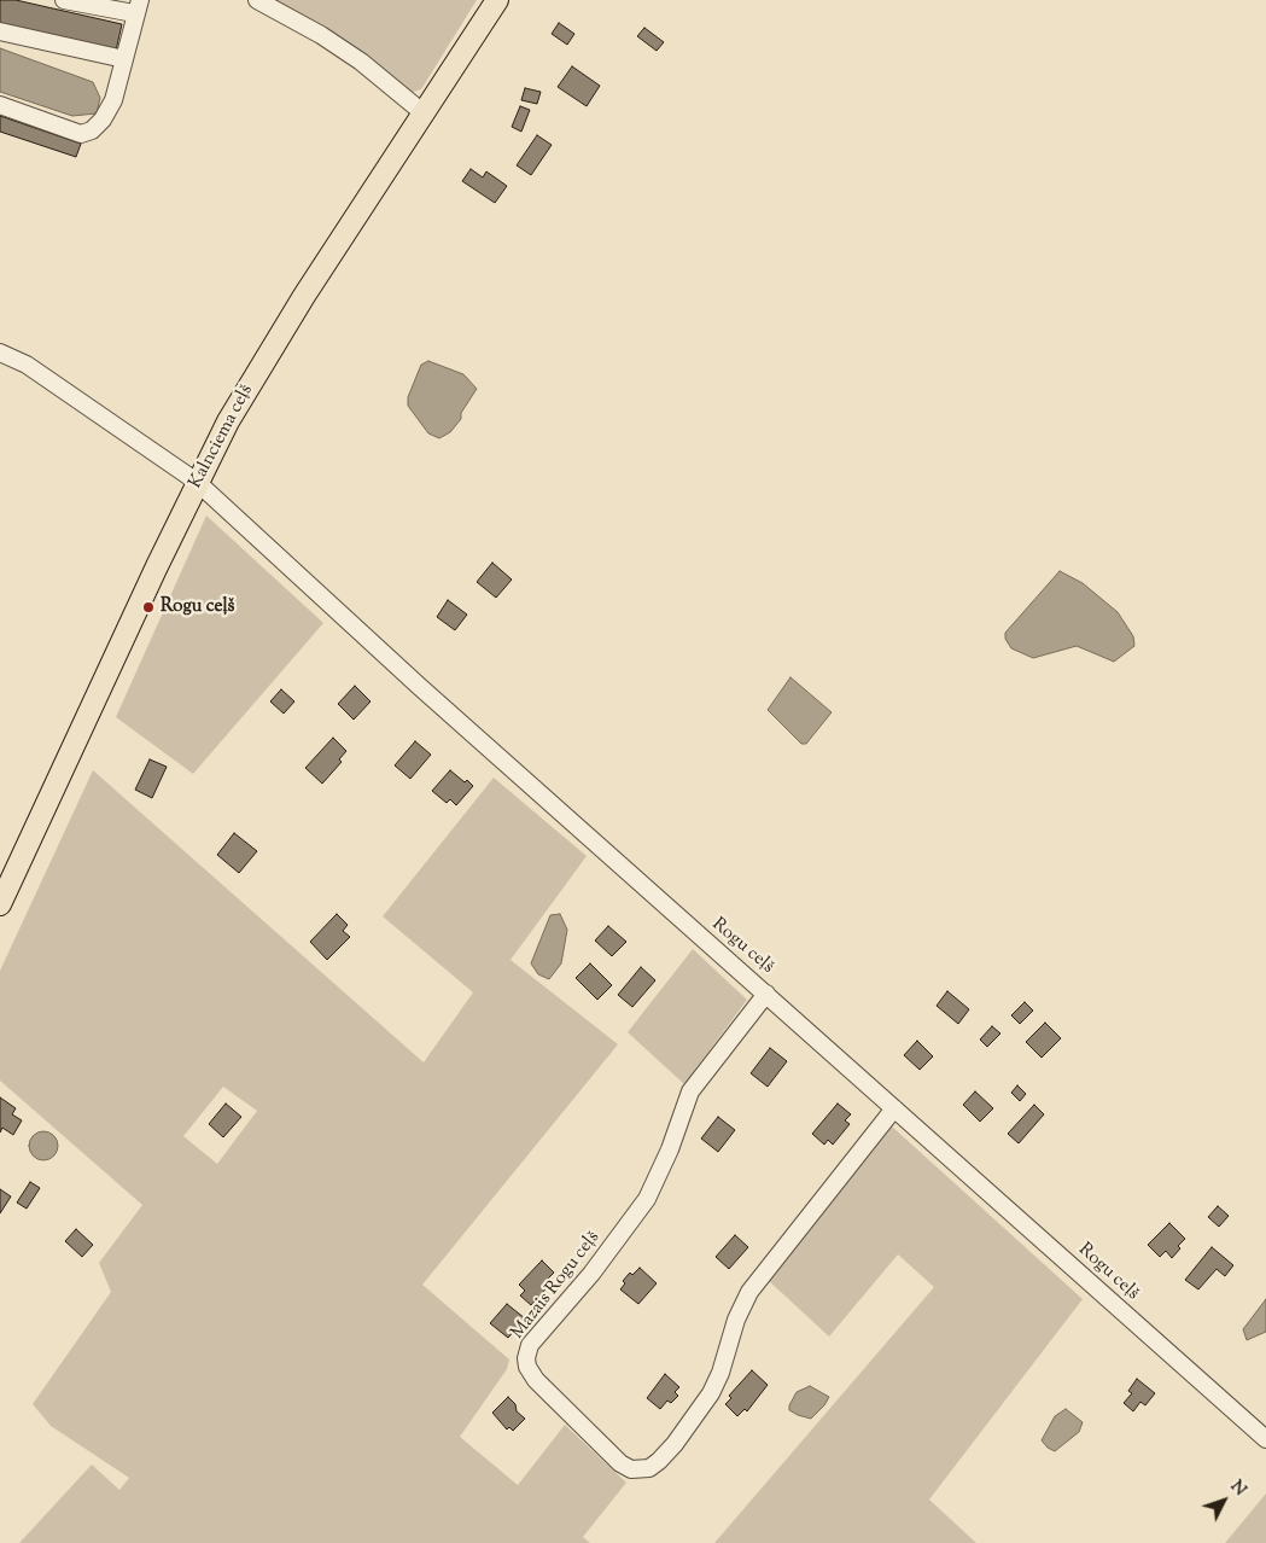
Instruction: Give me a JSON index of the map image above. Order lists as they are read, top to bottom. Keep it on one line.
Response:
{"streets":{"main road":["Kalnciema ceļš"],"street":["Rogu ceļš","Mazais Rogu ceļš"]},"crossings":[["Kalnciema ceļš","Rogu ceļš"],["Rogu ceļš","Mazais Rogu ceļš"]],"places":["Rogu ceļš"],"north":"top right"}
